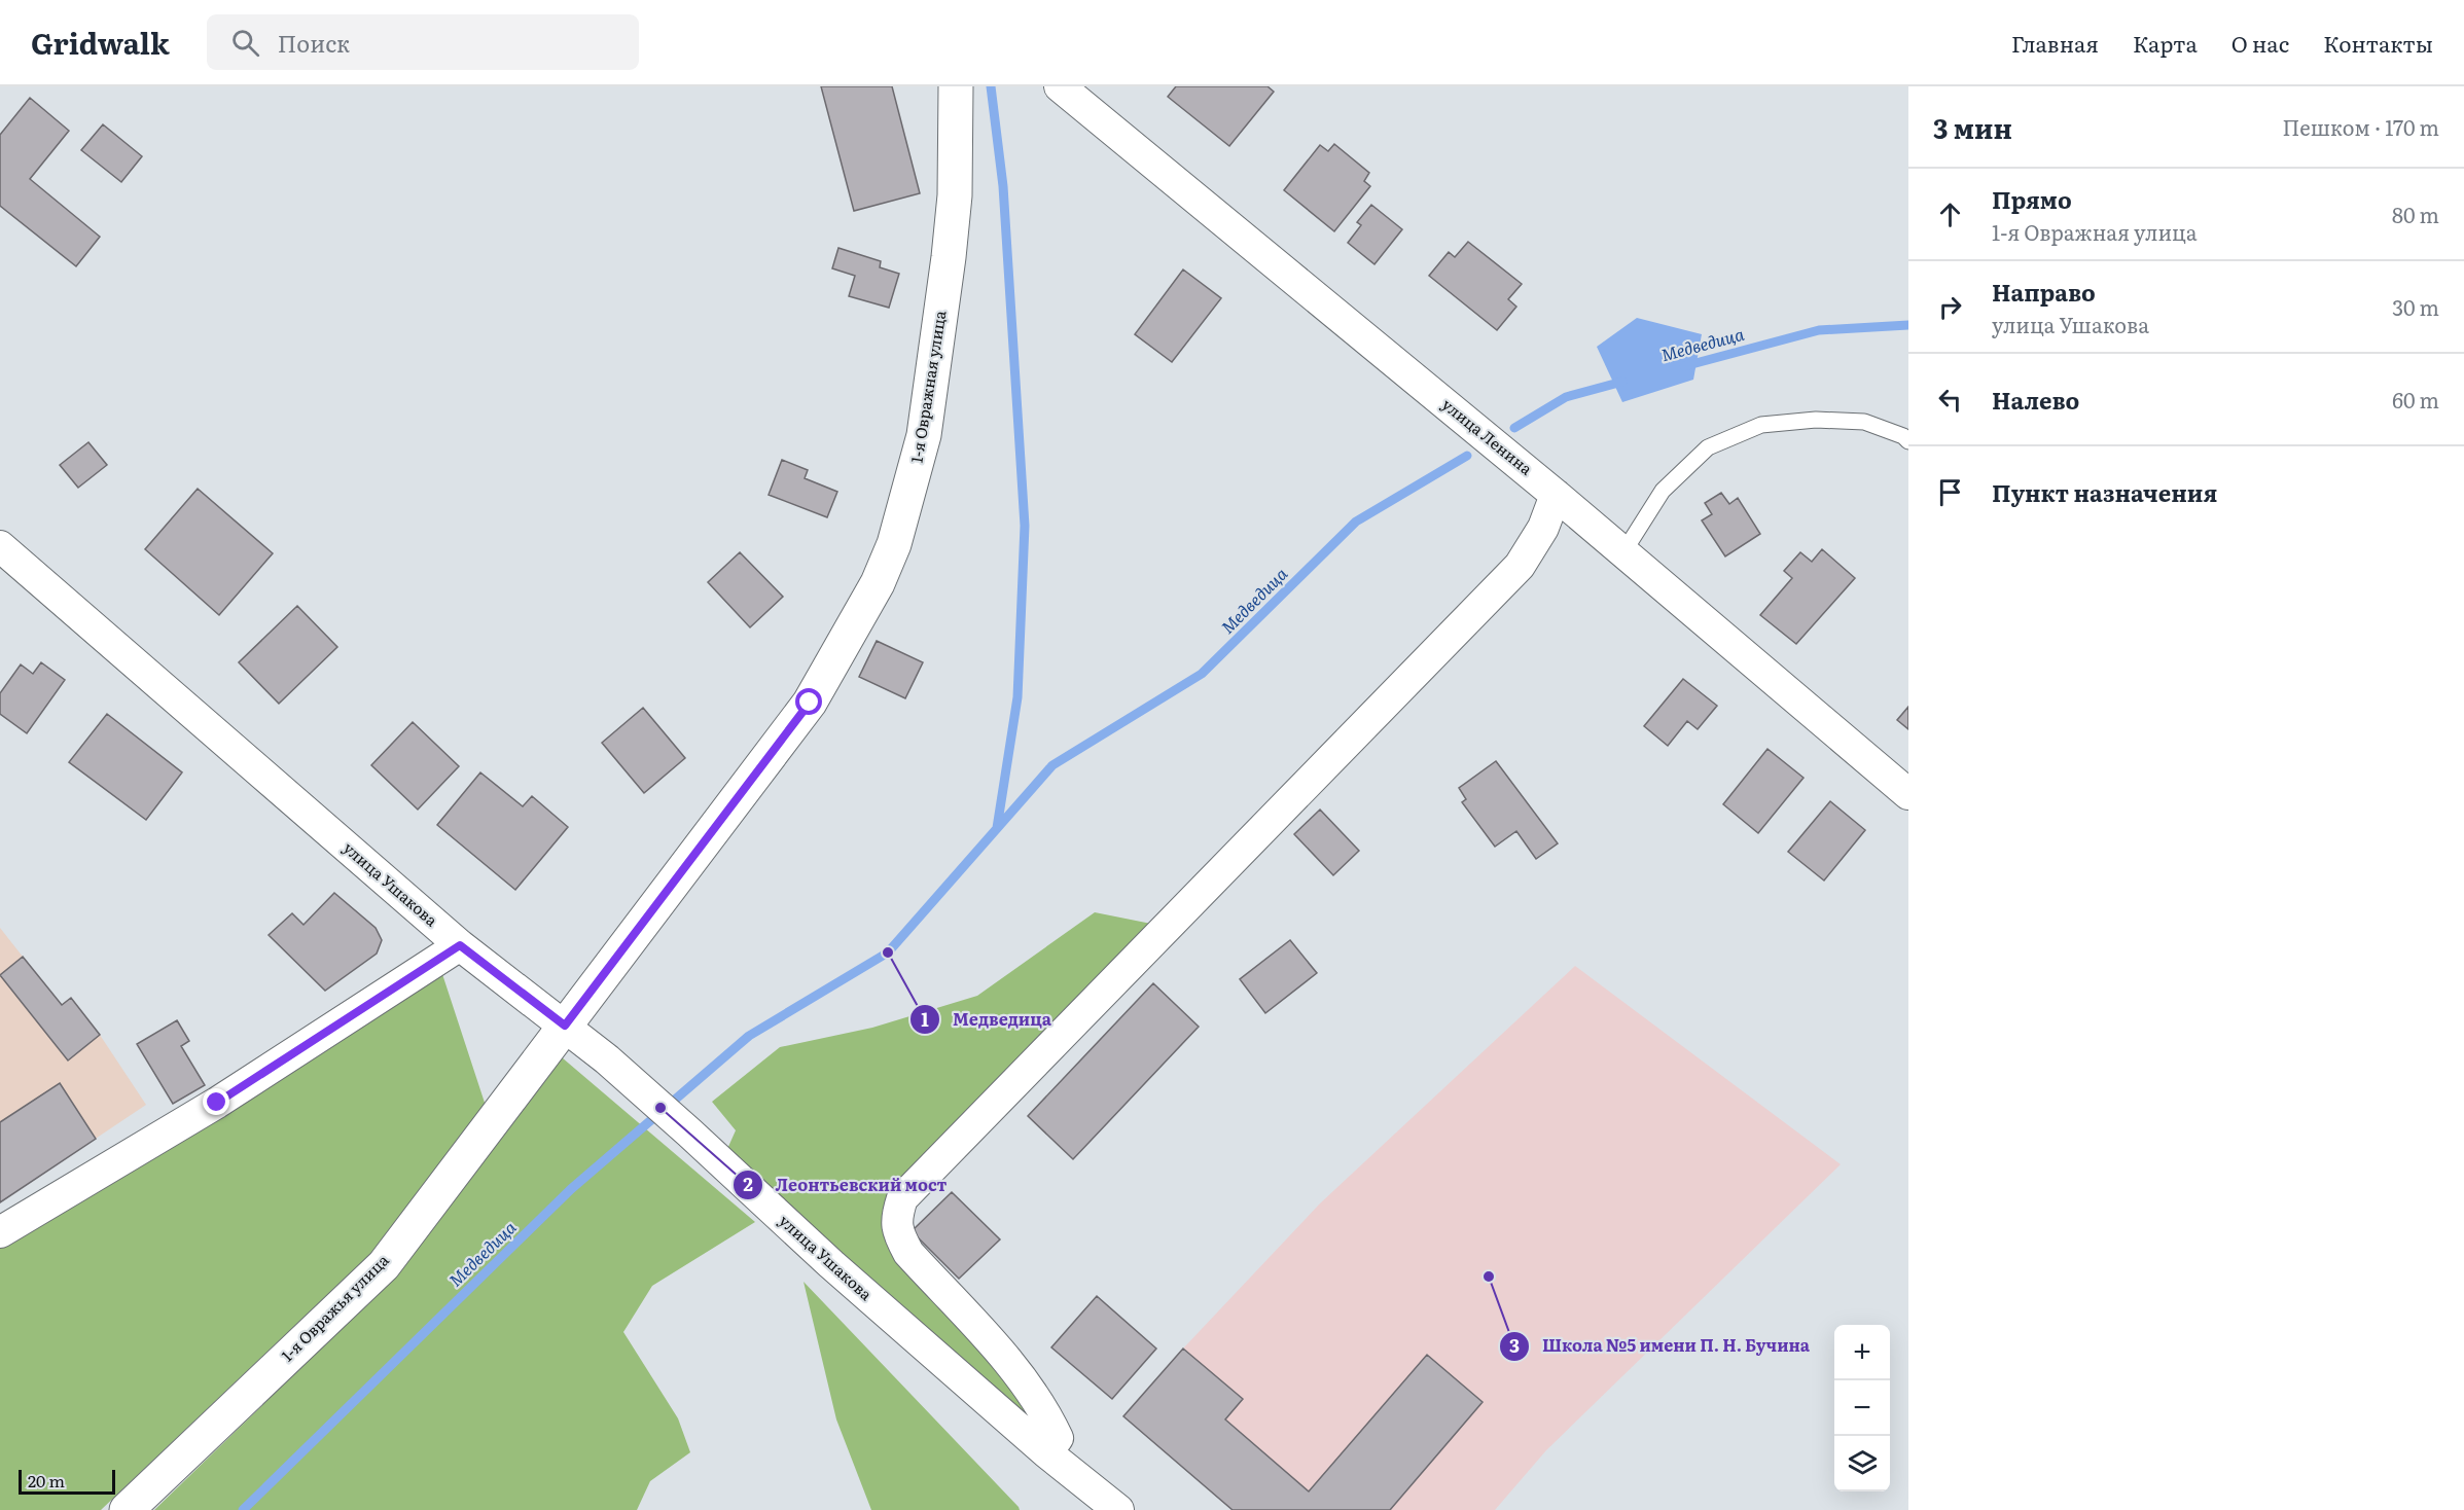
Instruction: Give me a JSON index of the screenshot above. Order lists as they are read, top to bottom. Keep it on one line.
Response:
{"streets":{"street":["1-я Овражная улица","улица Ленина","улица Ушакова","1-я Овражья улица"]},"crossings":[["1-я Овражная улица","улица Ушакова"],["1-я Овражная улица","1-я Овражья улица"],["улица Ушакова","1-я Овражья улица"]],"water":["Медведица"],"places":["Медведица","Леонтьевский мост","Школа №5 имени П. Н. Бучина"],"scale_bar":"20 m","page":{"header":"Gridwalk","search":"Поиск","nav":["Главная","Карта","О нас","Контакты"],"heading":["3 мин","Пешком · 170 m"],"list":[["Прямо","1-я Овражная улица","80 m"],["Направо","улица Ушакова","30 m"],["Налево","60 m"],"Пункт назначения"],"map_buttons":["+","−"],"scale":"20 m"}}
